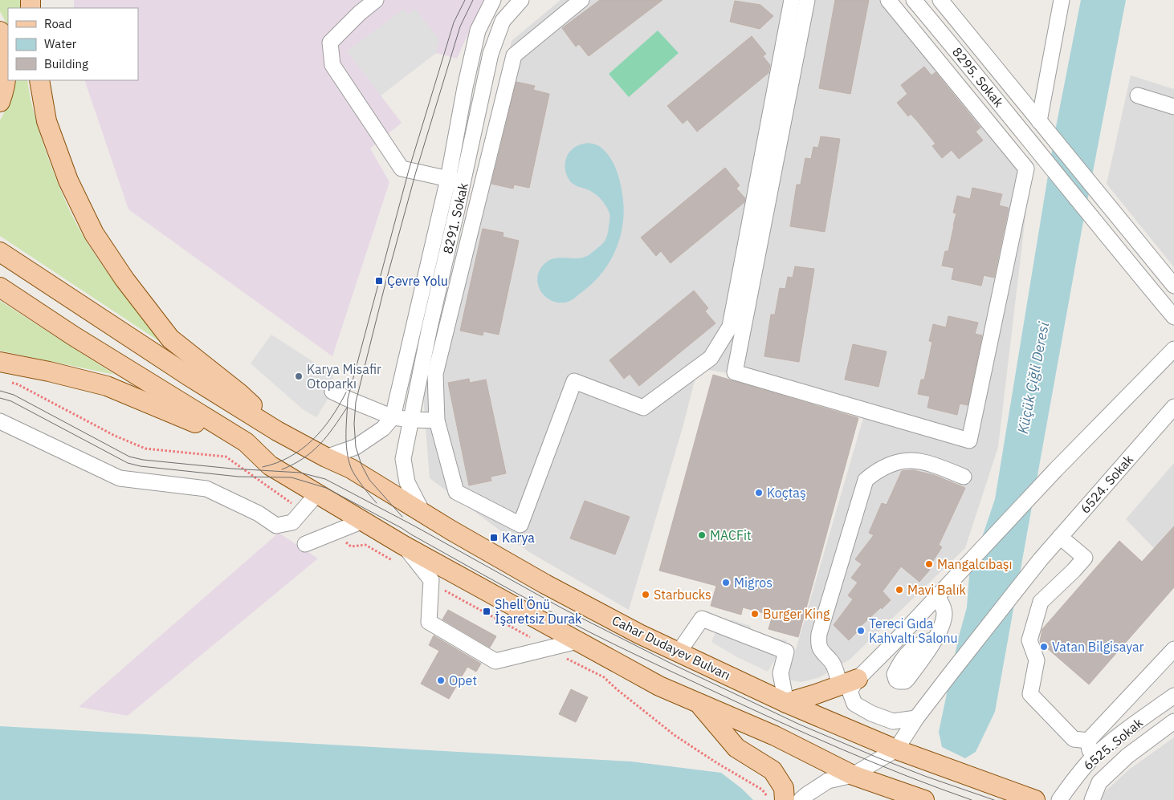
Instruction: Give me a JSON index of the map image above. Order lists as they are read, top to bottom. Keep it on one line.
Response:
{"streets":{"main road":["Cahar Dudayev Bulvarı"],"street":["8295. Sokak","8291. Sokak","6524. Sokak","6525. Sokak"]},"crossings":[["8291. Sokak","Cahar Dudayev Bulvarı"],["6524. Sokak","Cahar Dudayev Bulvarı"]],"water":["Küçük Çiğli Deresi"],"places":{"transit":["Çevre Yolu","Karya","Shell Önü İşaretsiz Durak"],"other":["Karya Misafir Otoparkı","Koçtaş","MACFit","Mangalcıbaşı","Migros","Mavi Balık","Starbucks","Burger King","Tereci Gıda Kahvaltı Salonu","Vatan Bilgisayar","Opet"]},"legend":["Road","Water","Building"]}
